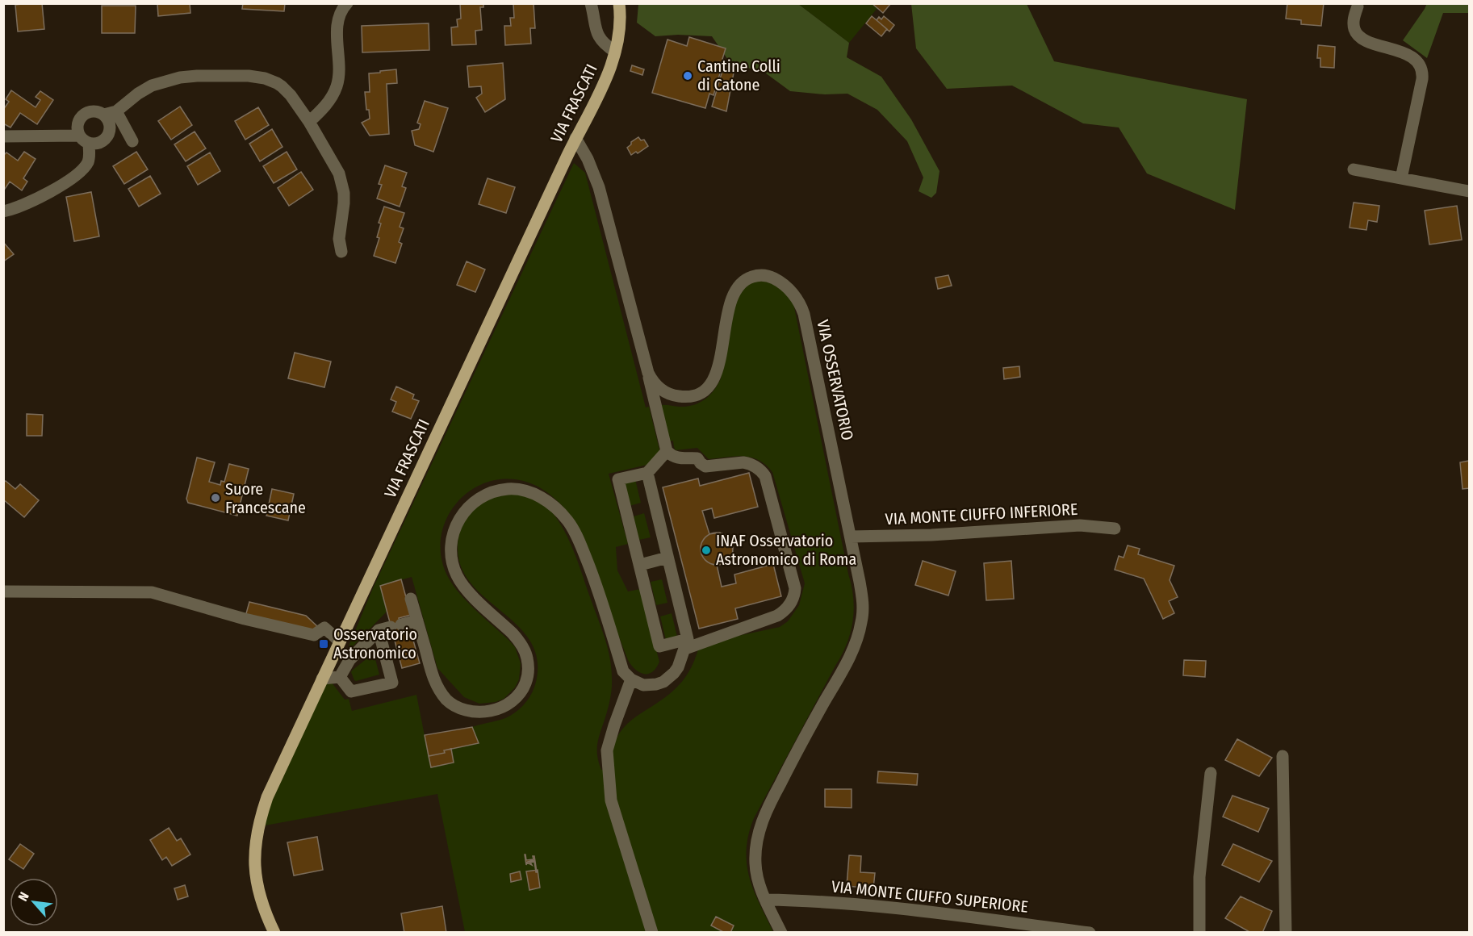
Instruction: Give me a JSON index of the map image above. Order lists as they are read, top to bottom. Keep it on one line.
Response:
{"streets":{"main road":["VIA FRASCATI"],"street":["VIA OSSERVATORIO","VIA MONTE CIUFFO INFERIORE","VIA MONTE CIUFFO SUPERIORE"]},"crossings":[["VIA FRASCATI","VIA OSSERVATORIO"],["VIA OSSERVATORIO","VIA MONTE CIUFFO INFERIORE"],["VIA OSSERVATORIO","VIA MONTE CIUFFO SUPERIORE"]],"places":{"other":["Cantine Colli di Catone","Suore Francescane","INAF Osservatorio Astronomico di Roma"],"transit":["Osservatorio Astronomico"]},"north":"top left"}
